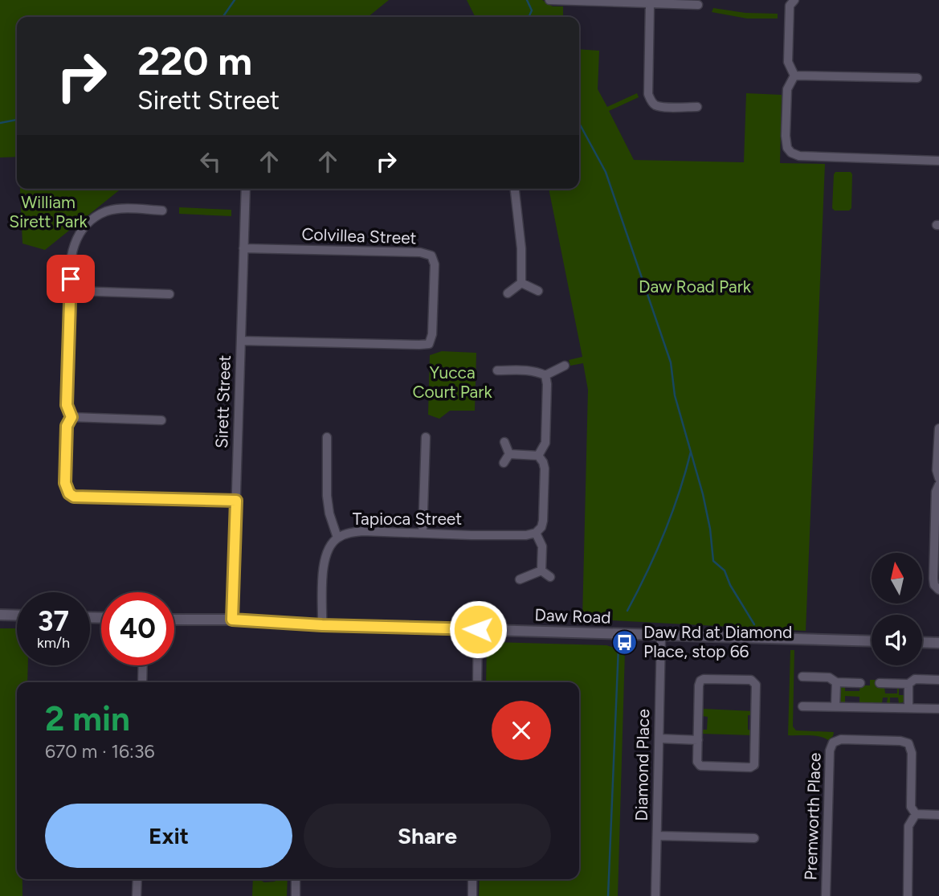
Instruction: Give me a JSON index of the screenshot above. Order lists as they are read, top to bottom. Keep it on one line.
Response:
{"streets":{"street":["Colvillea Street","Sirett Street","Tapioca Street","Daw Road","Diamond Place","Premworth Place"]},"crossings":[["Colvillea Street","Sirett Street"],["Sirett Street","Daw Road"],["Tapioca Street","Daw Road"],["Daw Road","Diamond Place"]],"parks":["William Sirett Park","Daw Road Park","Yucca Court Park"],"places":{"bus stop":["Daw Rd at Diamond Place, stop 66"]},"north":"top","page":{"turn":["220 m","Sirett Street"],"speed":"37 km/h","limit":"40","heading":["2 min","670 m · 16:36"],"buttons":["Exit","Share"]}}
